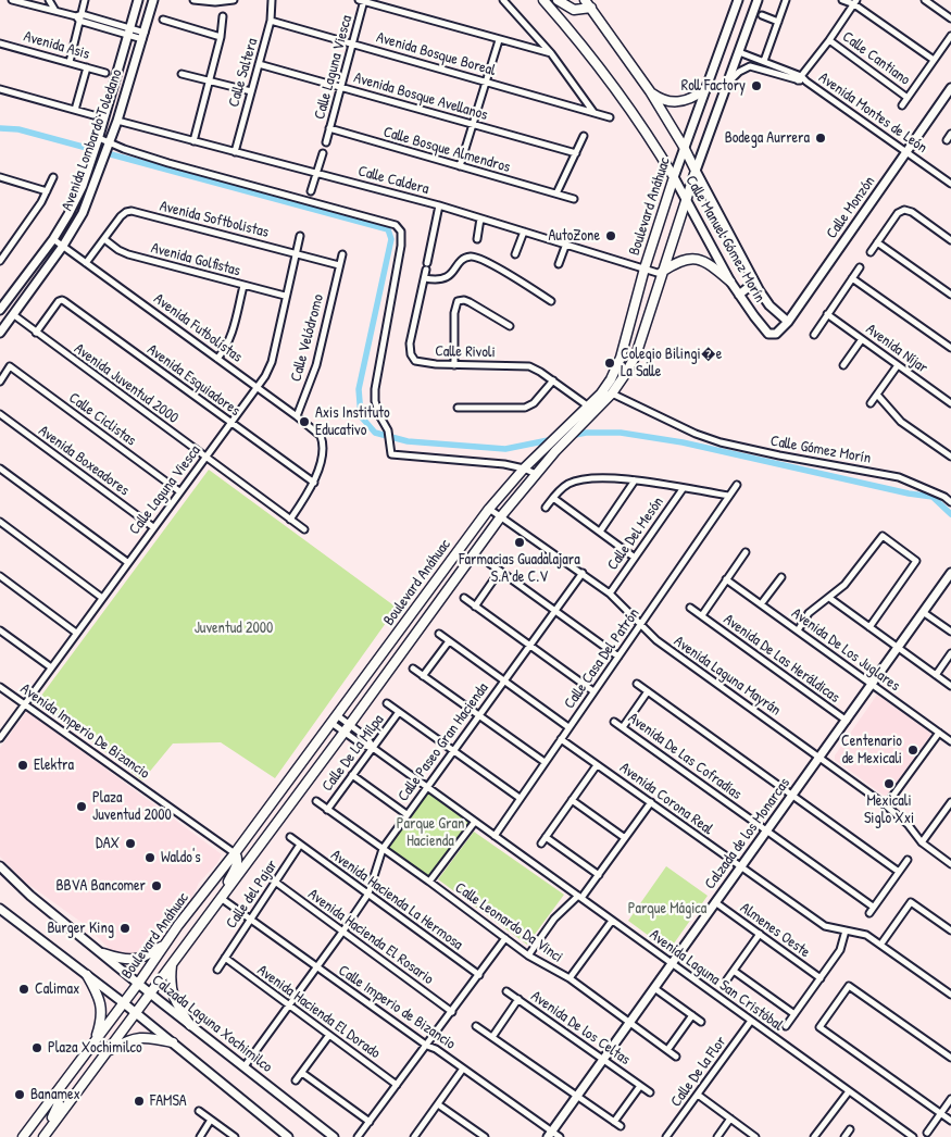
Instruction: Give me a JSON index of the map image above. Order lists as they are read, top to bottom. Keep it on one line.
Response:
{"streets":{"main road":["Boulevard Anáhuac","Calle Manuel Gómez Morín"],"street":["Avenida Asis","Avenida Bosque Boreal","Calle Cantiano","Calle Laguna Viesca","Calle Saltera","Avenida Bosque Avellanos","Avenida Montes de León","Avenida Lombardo Toledano","Calle Bosque Almendros","Calle Caldera","Calle Monzón","Avenida Softbolistas","Avenida Golfistas","Avenida Futbolistas","Calle Velódromo","Avenida Níjar","Calle Rivoli","Avenida Esquiadores","Avenida Juventud 2000","Calle Ciclistas","Calle Gómez Morín","Avenida Boxeadores","Calle Del Mesón","Avenida De Los Juglares","Calle Casa Del Patrón","Avenida De Las Heráldicas","Avenida Laguna Mayrán","Avenida Imperio De Bizancio","Calle Paseo Gran Hacienda","Calle De La Milpa","Avenida De Las Cofradías","Avenida Corona Real","Calzada de los Monarcas","Calle del Pajar","Avenida Hacienda La Hermosa","Calle Leonardo Da Vinci","Almenes Oeste","Avenida Hacienda El Rosario","Avenida Laguna San Cristóbal","Calle Imperio de Bizancio","Avenida Hacienda El Dorado","Calzada Laguna Xochimilco","Avenida De los Celtas","Calle De la Flor"]},"crossings":[["Avenida Bosque Boreal","Calle Laguna Viesca"],["Avenida Bosque Boreal","Calle Saltera"],["Calle Laguna Viesca","Avenida Bosque Avellanos"],["Calle Laguna Viesca","Calle Bosque Almendros"],["Calle Laguna Viesca","Avenida Softbolistas"],["Calle Laguna Viesca","Avenida Golfistas"],["Calle Laguna Viesca","Avenida Futbolistas"],["Calle Laguna Viesca","Avenida Esquiadores"],["Calle Laguna Viesca","Avenida Juventud 2000"],["Calle Laguna Viesca","Calle Ciclistas"],["Calle Laguna Viesca","Avenida Boxeadores"],["Calle Laguna Viesca","Avenida Imperio De Bizancio"],["Calle Saltera","Avenida Bosque Avellanos"],["Calle Saltera","Calle Caldera"],["Avenida Montes de León","Boulevard Anáhuac"],["Avenida Montes de León","Calle Monzón"],["Avenida Lombardo Toledano","Calle Caldera"],["Avenida Lombardo Toledano","Avenida Futbolistas"],["Avenida Lombardo Toledano","Avenida Juventud 2000"],["Calle Caldera","Boulevard Anáhuac"],["Calle Caldera","Calle Rivoli"],["Boulevard Anáhuac","Calle Manuel Gómez Morín"],["Boulevard Anáhuac","Calle Rivoli"],["Boulevard Anáhuac","Calle Gómez Morín"],["Boulevard Anáhuac","Avenida Laguna Mayrán"],["Boulevard Anáhuac","Avenida Imperio De Bizancio"],["Boulevard Anáhuac","Avenida Laguna San Cristóbal"],["Boulevard Anáhuac","Calle Imperio de Bizancio"],["Boulevard Anáhuac","Calzada Laguna Xochimilco"],["Calle Monzón","Calle Manuel Gómez Morín"],["Avenida Softbolistas","Avenida Golfistas"],["Avenida Futbolistas","Calle Velódromo"],["Avenida Futbolistas","Avenida Esquiadores"],["Avenida Esquiadores","Avenida Juventud 2000"],["Calle Del Mesón","Avenida Laguna Mayrán"],["Avenida De Los Juglares","Calzada de los Monarcas"],["Calle Casa Del Patrón","Avenida Laguna Mayrán"],["Calle Casa Del Patrón","Avenida Corona Real"],["Calle Casa Del Patrón","Avenida Laguna San Cristóbal"],["Avenida De Las Heráldicas","Calzada de los Monarcas"],["Avenida Laguna Mayrán","Calle Paseo Gran Hacienda"],["Avenida Laguna Mayrán","Calzada de los Monarcas"],["Calle Paseo Gran Hacienda","Avenida Hacienda La Hermosa"],["Calle Paseo Gran Hacienda","Calle Leonardo Da Vinci"],["Calle Paseo Gran Hacienda","Avenida Hacienda El Rosario"],["Calle Paseo Gran Hacienda","Avenida Laguna San Cristóbal"],["Calle Paseo Gran Hacienda","Calle Imperio de Bizancio"],["Calle Paseo Gran Hacienda","Avenida Hacienda El Dorado"],["Calle Paseo Gran Hacienda","Calzada Laguna Xochimilco"],["Calle De La Milpa","Calle Leonardo Da Vinci"],["Calle De La Milpa","Avenida Laguna San Cristóbal"],["Avenida De Las Cofradías","Calzada de los Monarcas"],["Avenida Corona Real","Calzada de los Monarcas"],["Calzada de los Monarcas","Calle Leonardo Da Vinci"],["Calzada de los Monarcas","Almenes Oeste"],["Calzada de los Monarcas","Avenida Laguna San Cristóbal"],["Calzada de los Monarcas","Calle Imperio de Bizancio"],["Calzada de los Monarcas","Avenida De los Celtas"],["Calle del Pajar","Avenida Hacienda La Hermosa"],["Calle del Pajar","Avenida Hacienda El Rosario"],["Calle del Pajar","Calle Imperio de Bizancio"],["Calle del Pajar","Avenida Hacienda El Dorado"],["Avenida Laguna San Cristóbal","Calle De la Flor"]],"parks":["Juventud 2000","Parque Gran Hacienda","Parque Mágica"],"places":["Roll Factory","Bodega Aurrera","AutoZone","Colegio Bilingi�e La Salle","Axis Instituto Educativo","Farmacias Guadalajara S.A de C.V","Centenario de Mexicali","Elektra","Mexicali Siglo Xxi","Plaza Juventud 2000","DAX","Waldo's","BBVA Bancomer","Burger King","Calimax","Plaza Xochimilco","Banamex","FAMSA"]}
